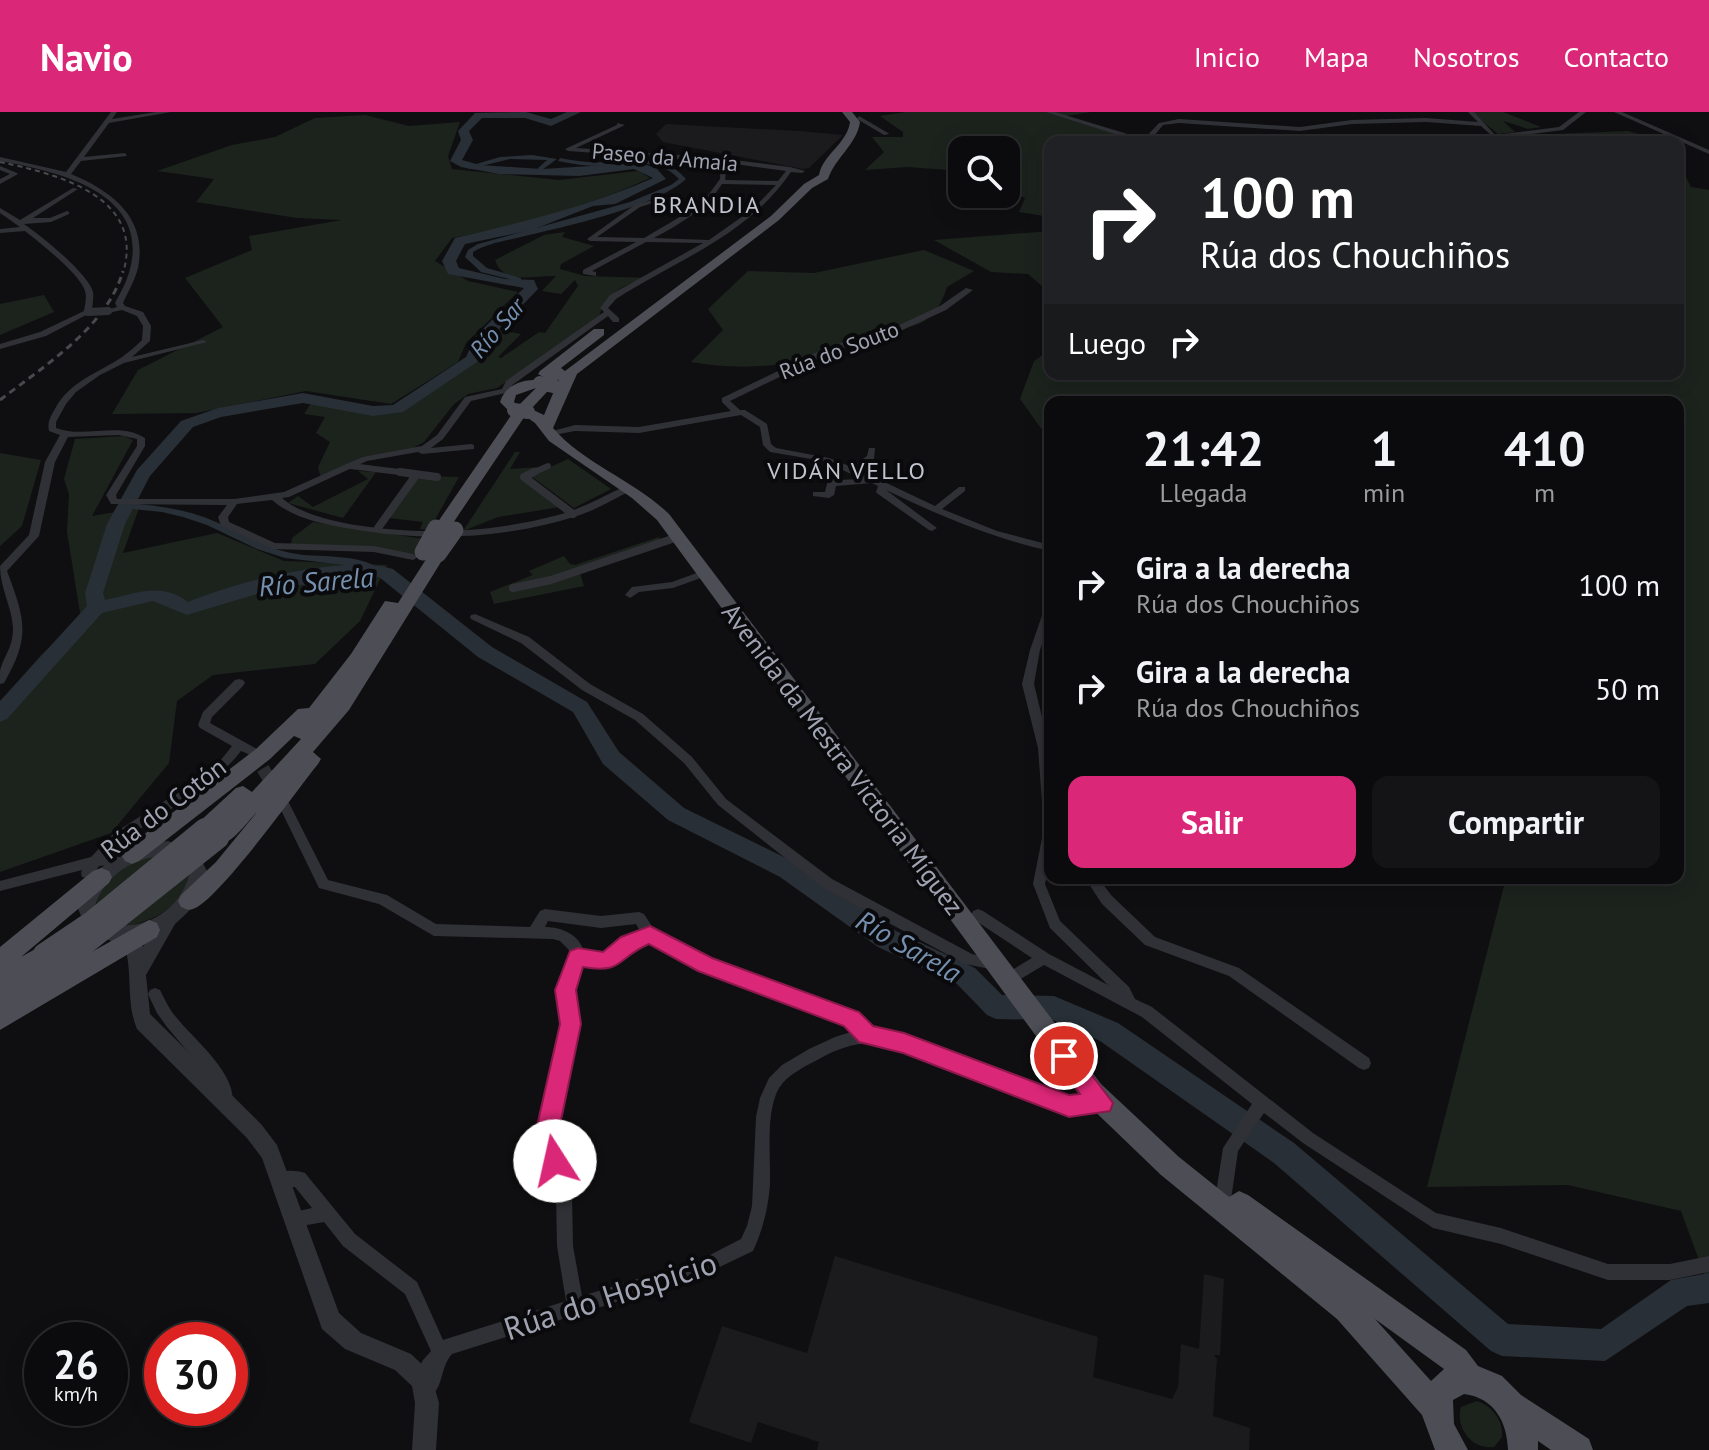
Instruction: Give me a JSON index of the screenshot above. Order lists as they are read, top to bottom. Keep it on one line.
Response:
{"streets":{"main road":["Avenida da Mestra Victoria Míguez"],"street":["Paseo da Amaía","Rúa do Souto","Rúa do Cotón","Rúa do Hospicio"]},"districts":["BRANDIA","VIDÁN VELLO"],"water":["Río Sar","Río Sarela"],"page":{"header":"Navio","nav":["Inicio","Mapa","Nosotros","Contacto"],"turn":["100 m","Rúa dos Chouchiños"],"then":"Luego","eta":["21:42","Llegada","1","min","410","m"],"list":[{"name":"Gira a la derecha","note":"Rúa dos Chouchiños","value":"100 m"},{"name":"Gira a la derecha","note":"Rúa dos Chouchiños","value":"50 m"}],"buttons":["Salir","Compartir"],"speed":"26 km/h","limit":"30"}}
